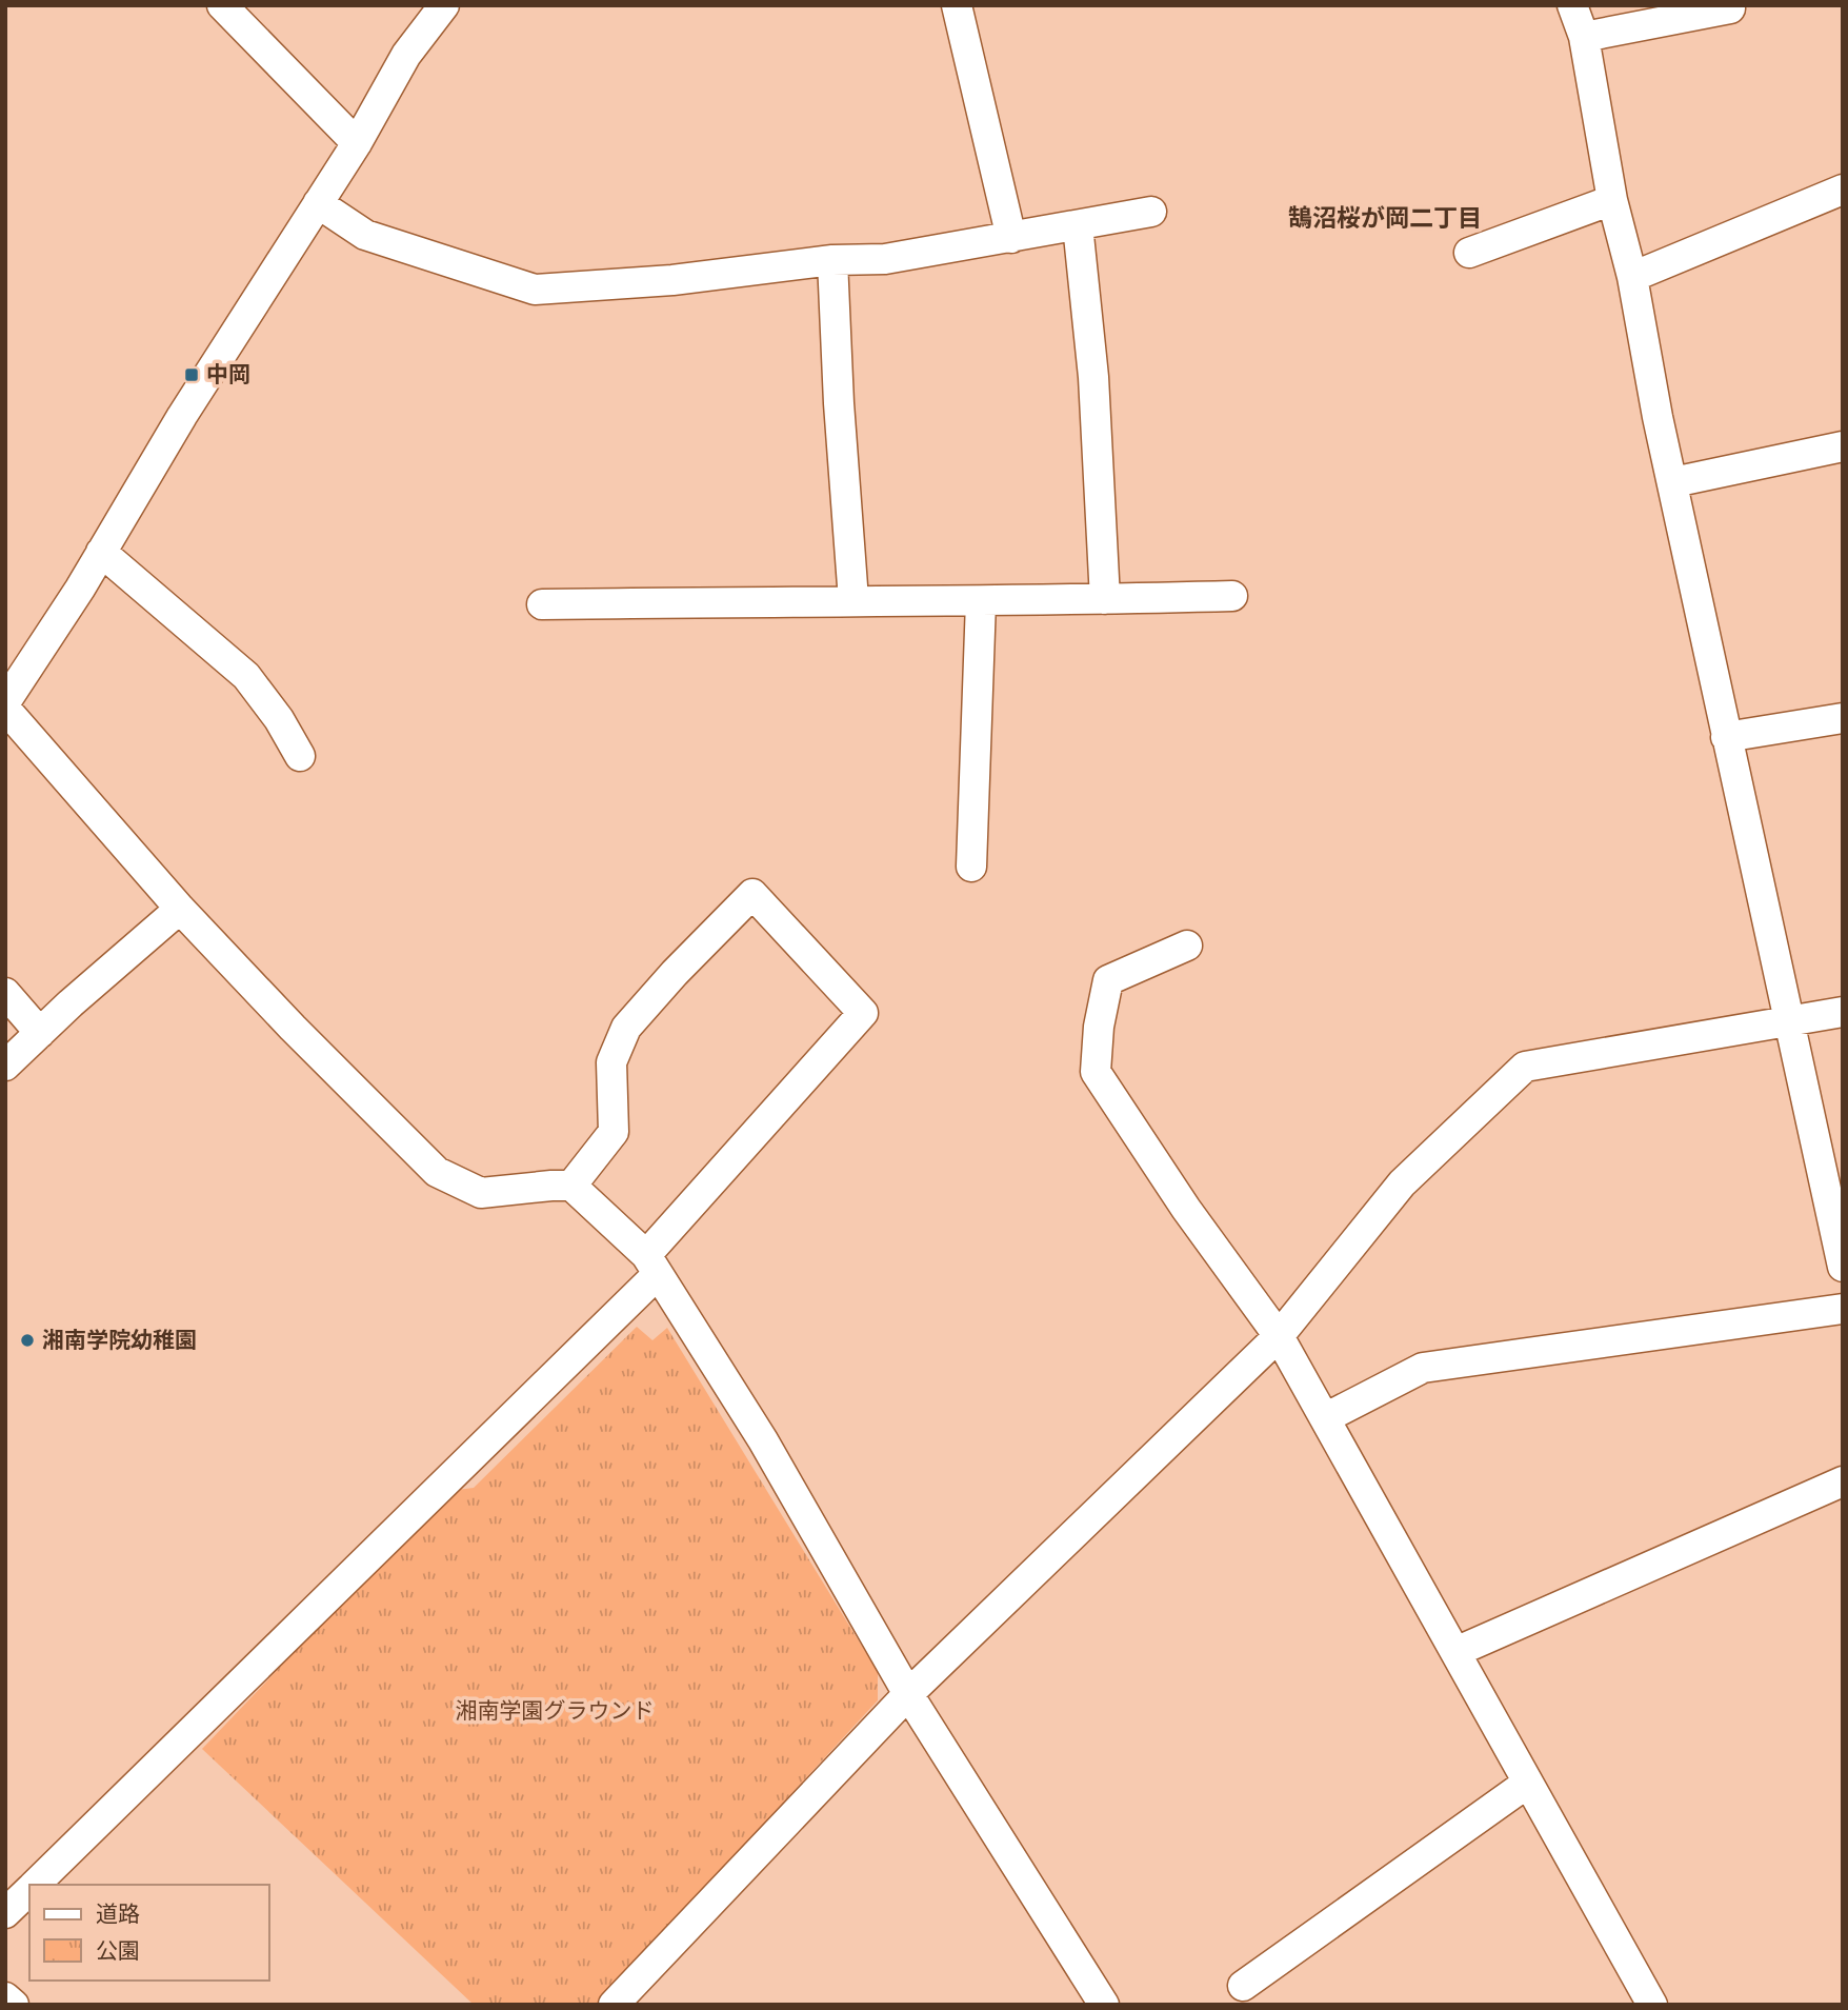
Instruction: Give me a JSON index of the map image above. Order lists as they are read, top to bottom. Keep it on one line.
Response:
{"districts":["鵠沼桜が岡二丁目"],"parks":["湘南学園グラウンド"],"places":{"transit":["中岡"],"other":["湘南学院幼稚園"]},"legend":["道路","公園"]}
